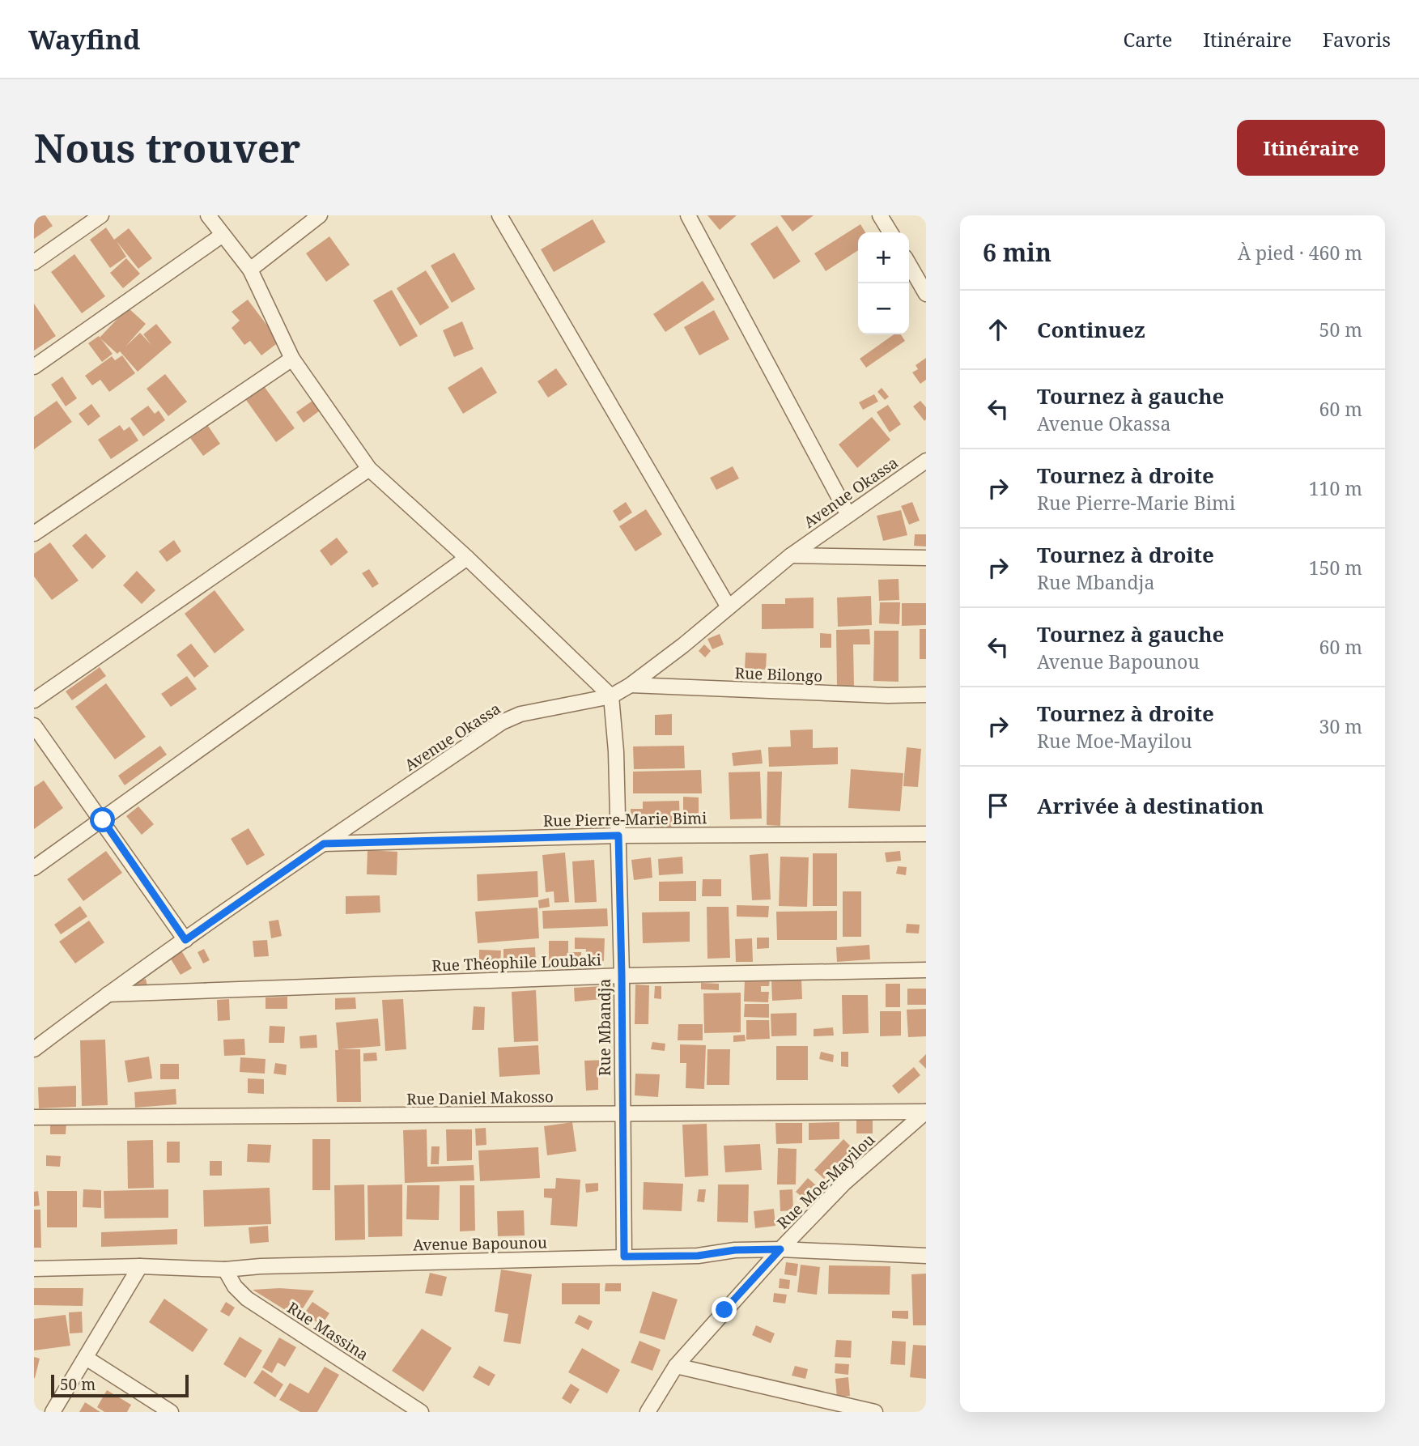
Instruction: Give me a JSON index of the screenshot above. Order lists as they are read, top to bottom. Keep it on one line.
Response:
{"streets":{"street":["Avenue Okassa","Rue Bilongo","Rue Pierre-Marie Bimi","Rue Théophile Loubaki","Rue Mbandja","Rue Daniel Makosso","Rue Moe-Mayilou","Avenue Bapounou","Rue Massina"]},"crossings":[["Avenue Okassa","Rue Bilongo"],["Avenue Okassa","Rue Pierre-Marie Bimi"],["Avenue Okassa","Rue Théophile Loubaki"],["Avenue Okassa","Rue Mbandja"],["Rue Pierre-Marie Bimi","Rue Mbandja"],["Rue Théophile Loubaki","Rue Mbandja"],["Rue Mbandja","Rue Daniel Makosso"],["Rue Mbandja","Avenue Bapounou"],["Rue Daniel Makosso","Rue Moe-Mayilou"],["Rue Moe-Mayilou","Avenue Bapounou"],["Avenue Bapounou","Rue Massina"]],"scale_bar":"50 m","page":{"header":"Wayfind","nav":["Carte","Itinéraire","Favoris"],"buttons":"Itinéraire","title":"Nous trouver","heading":["6 min","À pied · 460 m"],"map_buttons":["+","−"],"list":[["Continuez","50 m"],["Tournez à gauche","Avenue Okassa","60 m"],["Tournez à droite","Rue Pierre-Marie Bimi","110 m"],["Tournez à droite","Rue Mbandja","150 m"],["Tournez à gauche","Avenue Bapounou","60 m"],["Tournez à droite","Rue Moe-Mayilou","30 m"],"Arrivée à destination"],"scale":"50 m"}}
